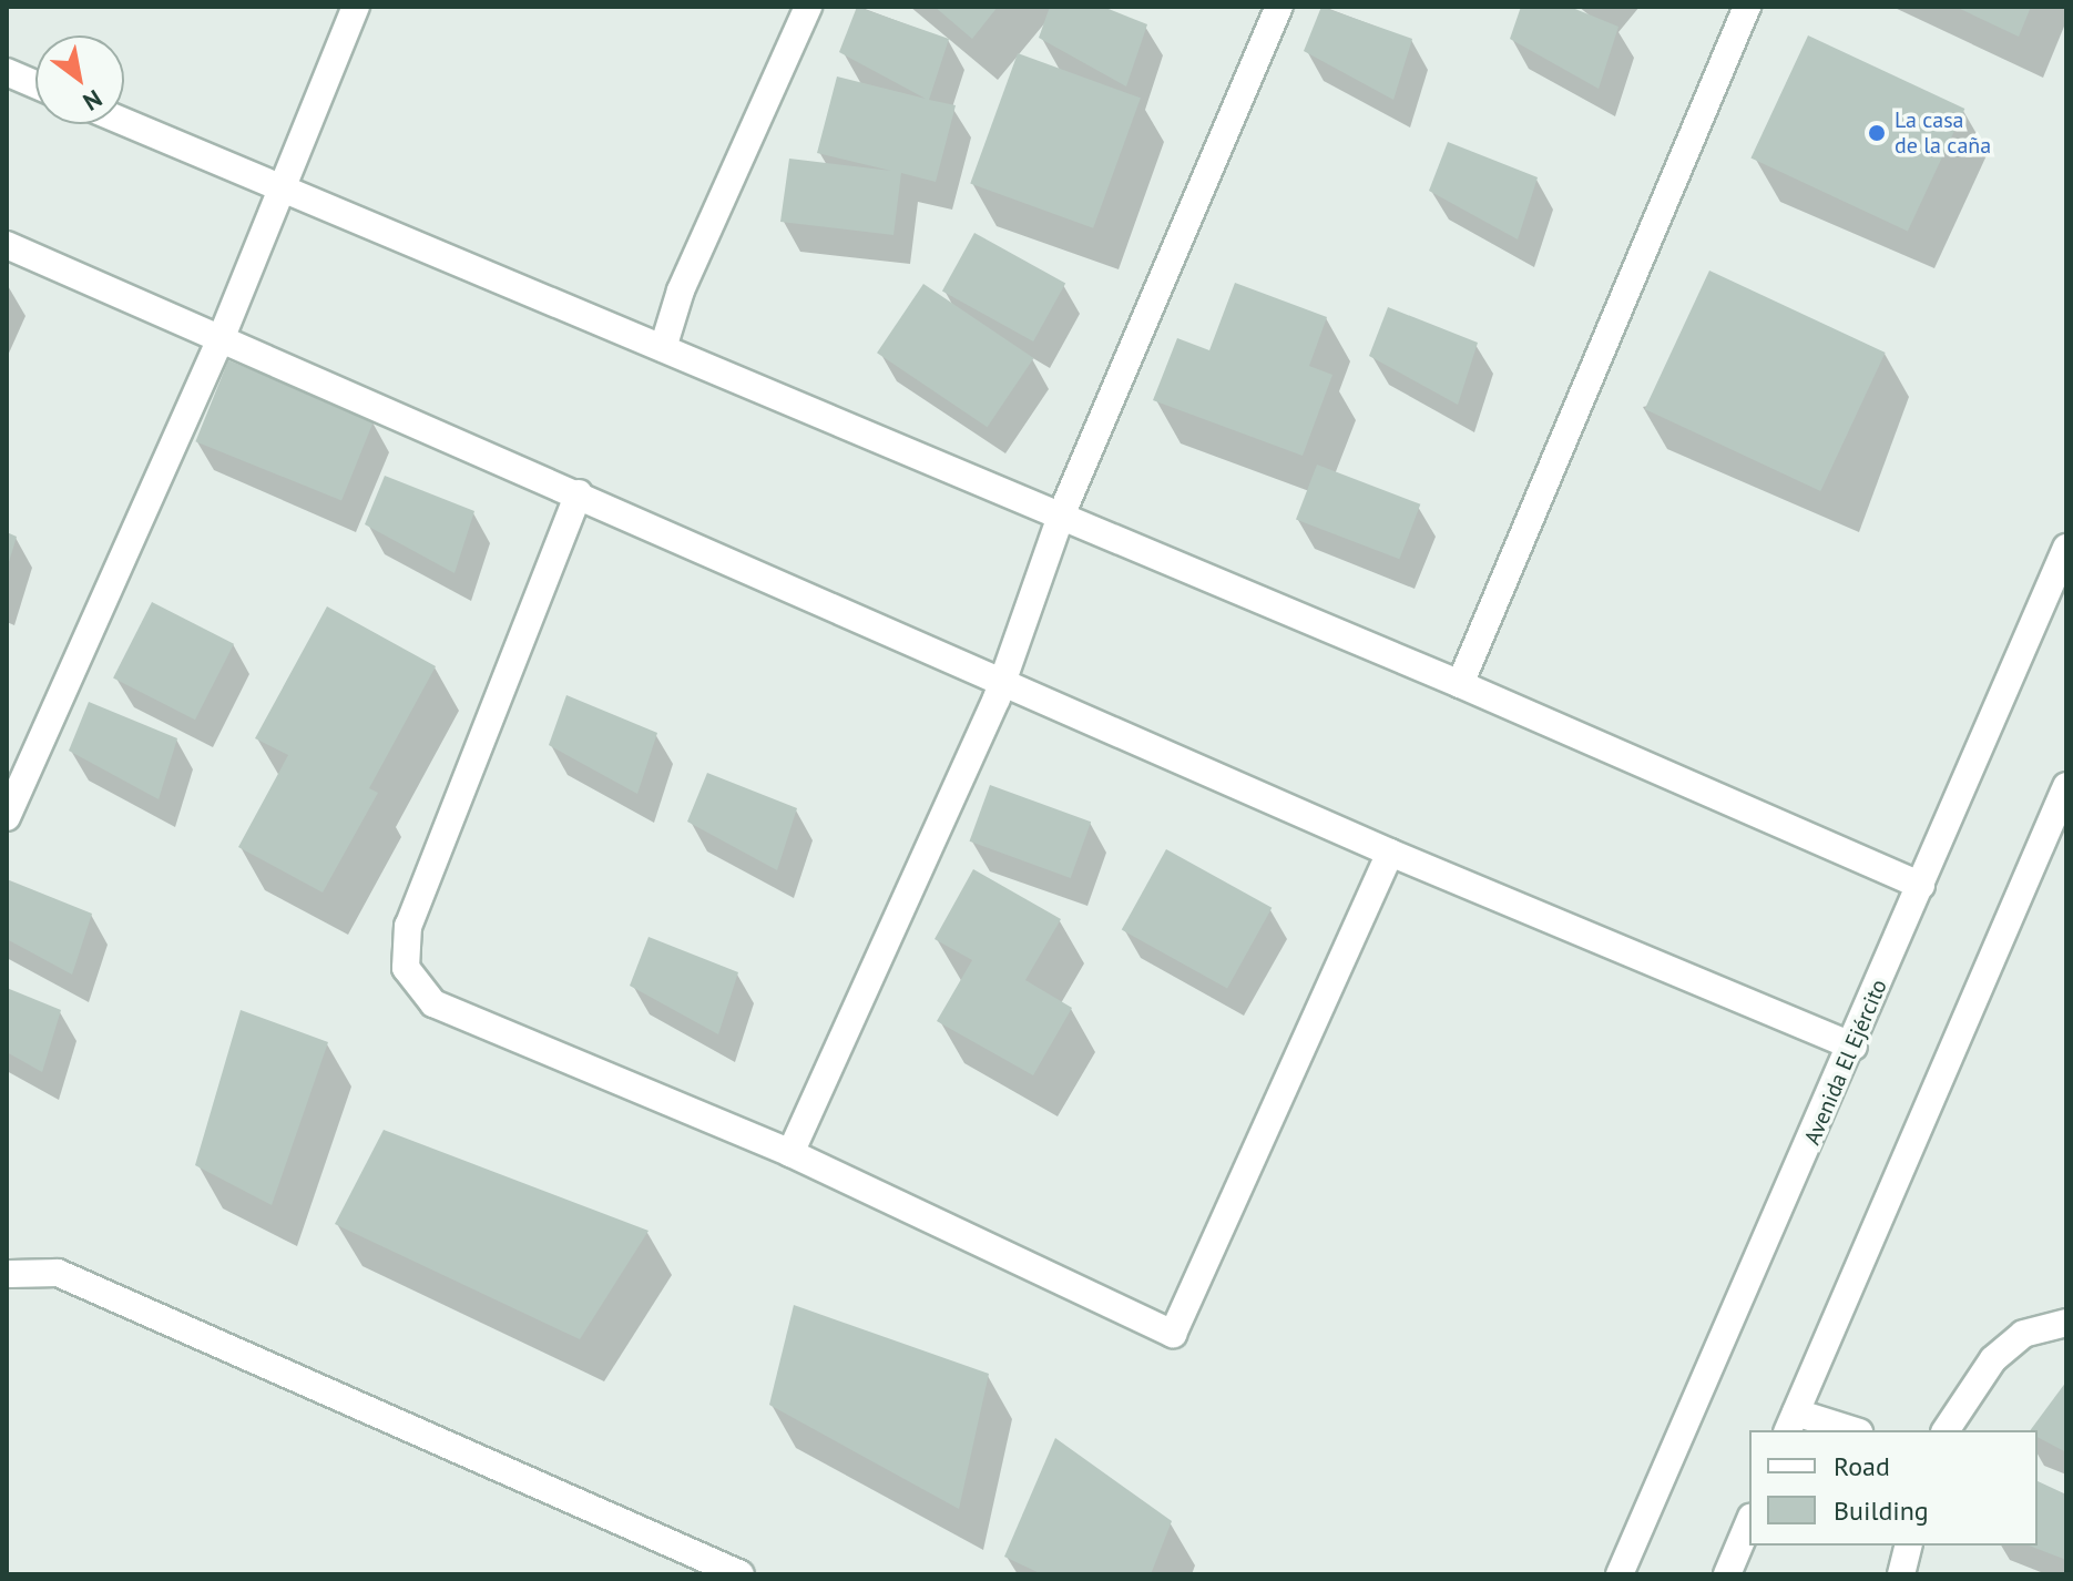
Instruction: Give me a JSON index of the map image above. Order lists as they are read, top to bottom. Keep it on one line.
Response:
{"streets":{"street":["Avenida El Ejército"]},"places":["La casa de la caña"],"legend":["Road","Building"],"north":"bottom right"}
